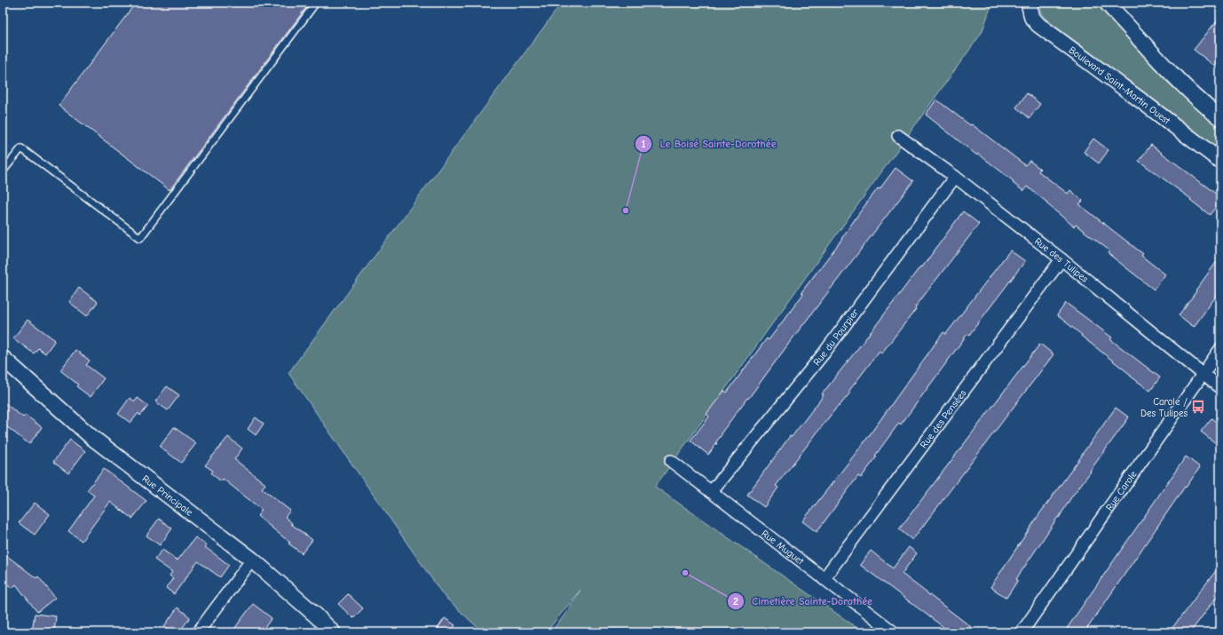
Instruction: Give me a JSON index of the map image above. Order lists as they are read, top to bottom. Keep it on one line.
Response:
{"streets":{"street":["Boulevard Saint-Martin Ouest","Rue des Tulipes","Rue du Pourpier","Rue des Pensées","Rue Carole","Rue Principale","Rue Muguet"]},"crossings":[["Rue des Tulipes","Rue du Pourpier"],["Rue des Tulipes","Rue des Pensées"],["Rue des Tulipes","Rue Carole"],["Rue du Pourpier","Rue Muguet"],["Rue des Pensées","Rue Muguet"]],"places":{"other":["Le Boisé Sainte-Dorothée","Cimetière Sainte-Dorothée"],"bus stop":["Carole / Des Tulipes"]}}
